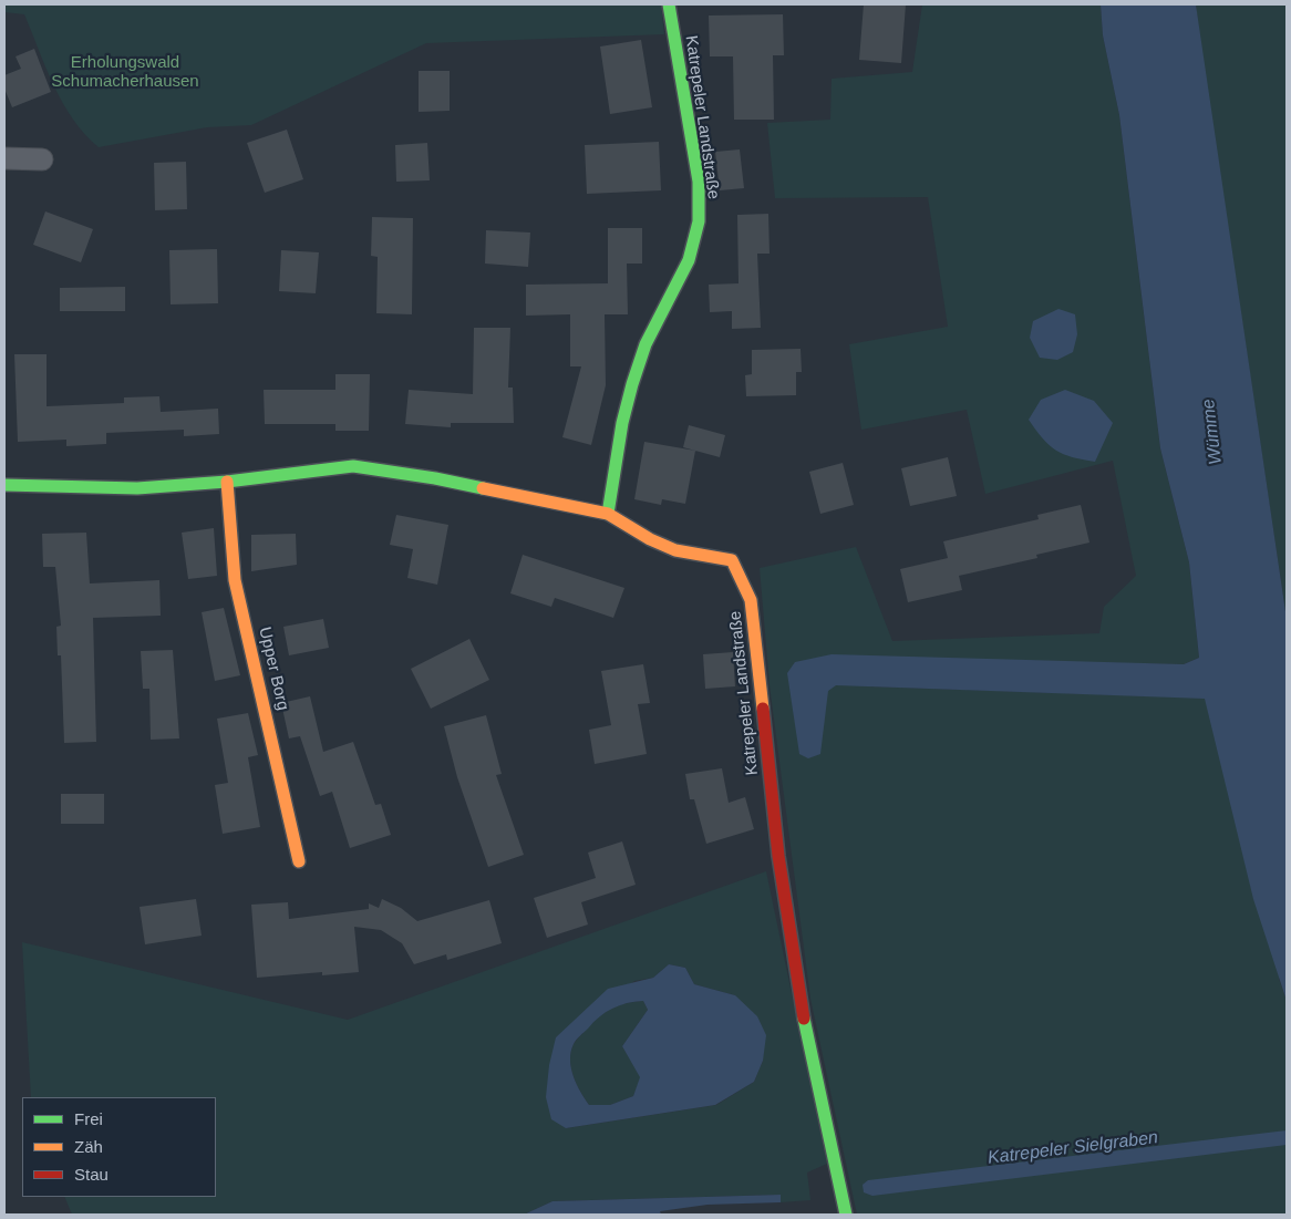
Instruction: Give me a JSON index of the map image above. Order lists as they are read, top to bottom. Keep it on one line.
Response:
{"streets":{"street":["Katrepeler Landstraße","Upper Borg"]},"water":["Wümme","Katrepeler Sielgraben"],"parks":["Erholungswald Schumacherhausen"],"legend":["Frei","Zäh","Stau"]}
